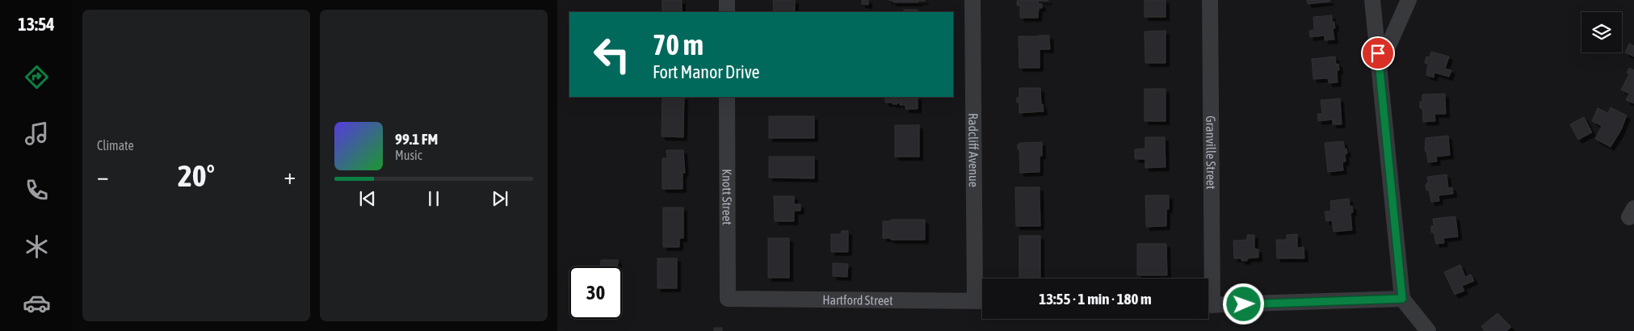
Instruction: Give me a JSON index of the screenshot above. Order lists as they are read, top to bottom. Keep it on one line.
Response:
{"streets":{"street":["Radcliff Avenue","Granville Street","Knott Street","Hartford Street"]},"crossings":[["Radcliff Avenue","Hartford Street"],["Knott Street","Hartford Street"]],"page":{"tabs":"13:54","tile":"Climate","turn":["70 m","Fort Manor Drive"],"song":["99.1 FM","Music"],"heat":["−","20°","+"],"limit":"30","trip":"13:55 · 1 min · 180 m"}}
